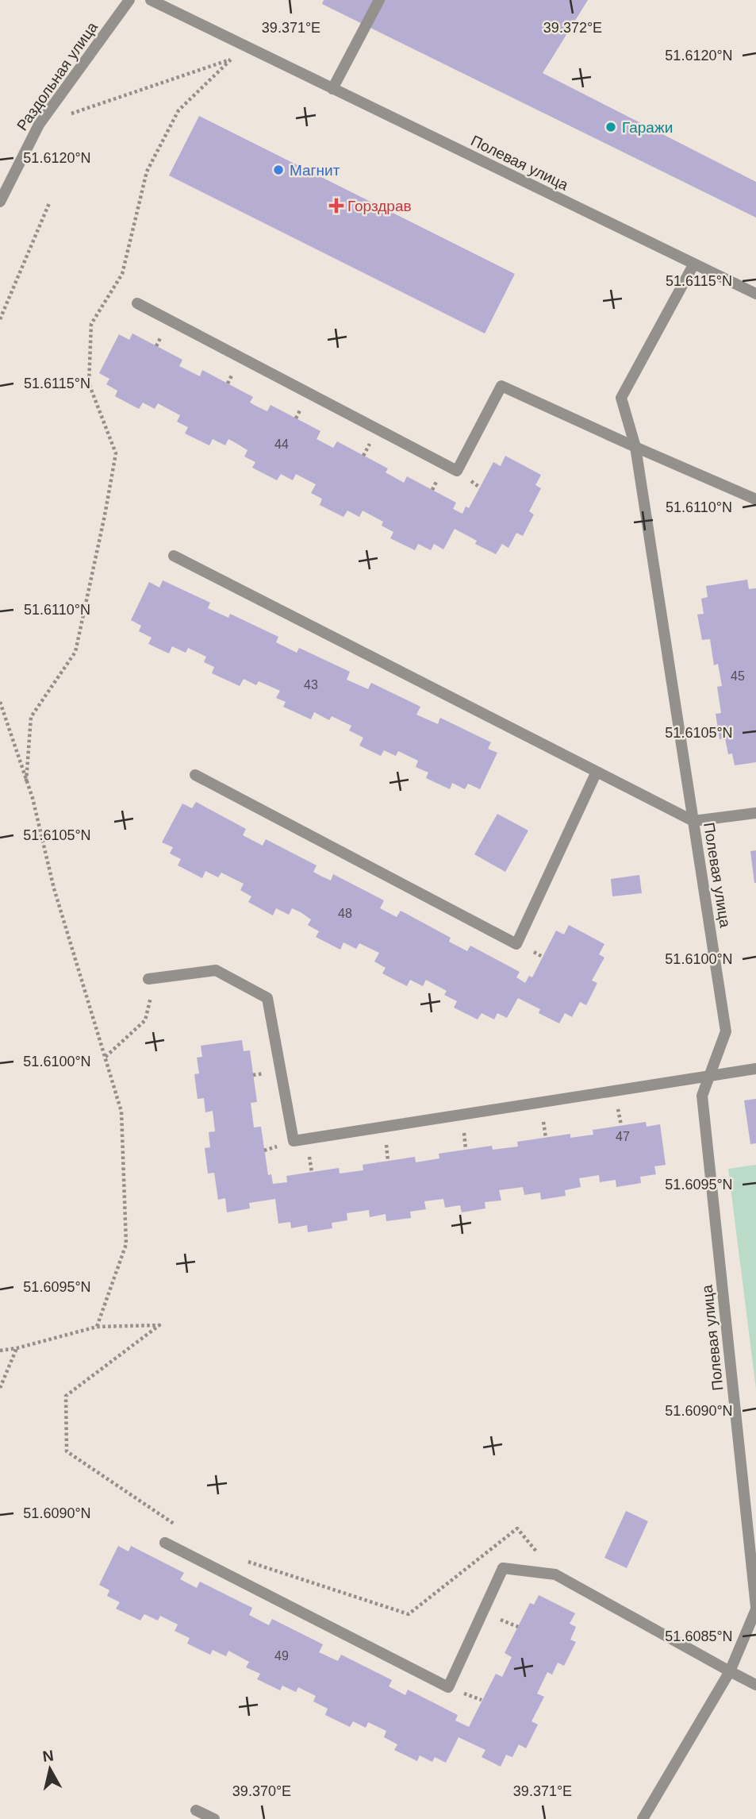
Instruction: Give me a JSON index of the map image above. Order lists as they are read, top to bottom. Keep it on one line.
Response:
{"streets":{"street":["Раздольная улица","Полевая улица"]},"places":{"other":["Гаражи","Магнит"],"health":["Горздрав"]},"house_numbers":["44","45","43","48","47","49"],"north":"top","coordinates":["39.371°E","39.372°E","51.6120°N","51.6115°N","51.6110°N","51.6105°N","51.6100°N","51.6095°N","51.6090°N","51.6085°N","39.370°E"]}
